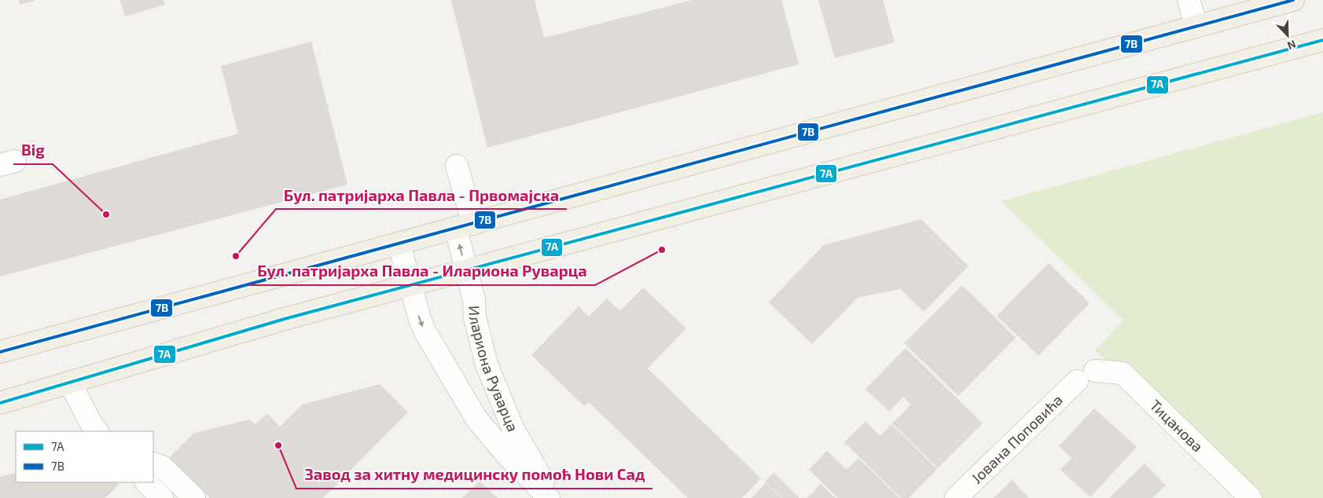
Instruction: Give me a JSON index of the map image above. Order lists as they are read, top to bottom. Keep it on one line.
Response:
{"streets":{"street":["Илариона Руварца","Тицанова","Јована Поповића"]},"crossings":[["Тицанова","Јована Поповића"]],"places":["Big","Бул. патријарха Павла - Илариона Руварца","Бул. патријарха Павла - Првомајска","Завод за хитну медицинску помоћ Нови Сад"],"lines":["transit line 7B","transit line 7A"],"legend":["7A","7B"],"north":"bottom right"}
